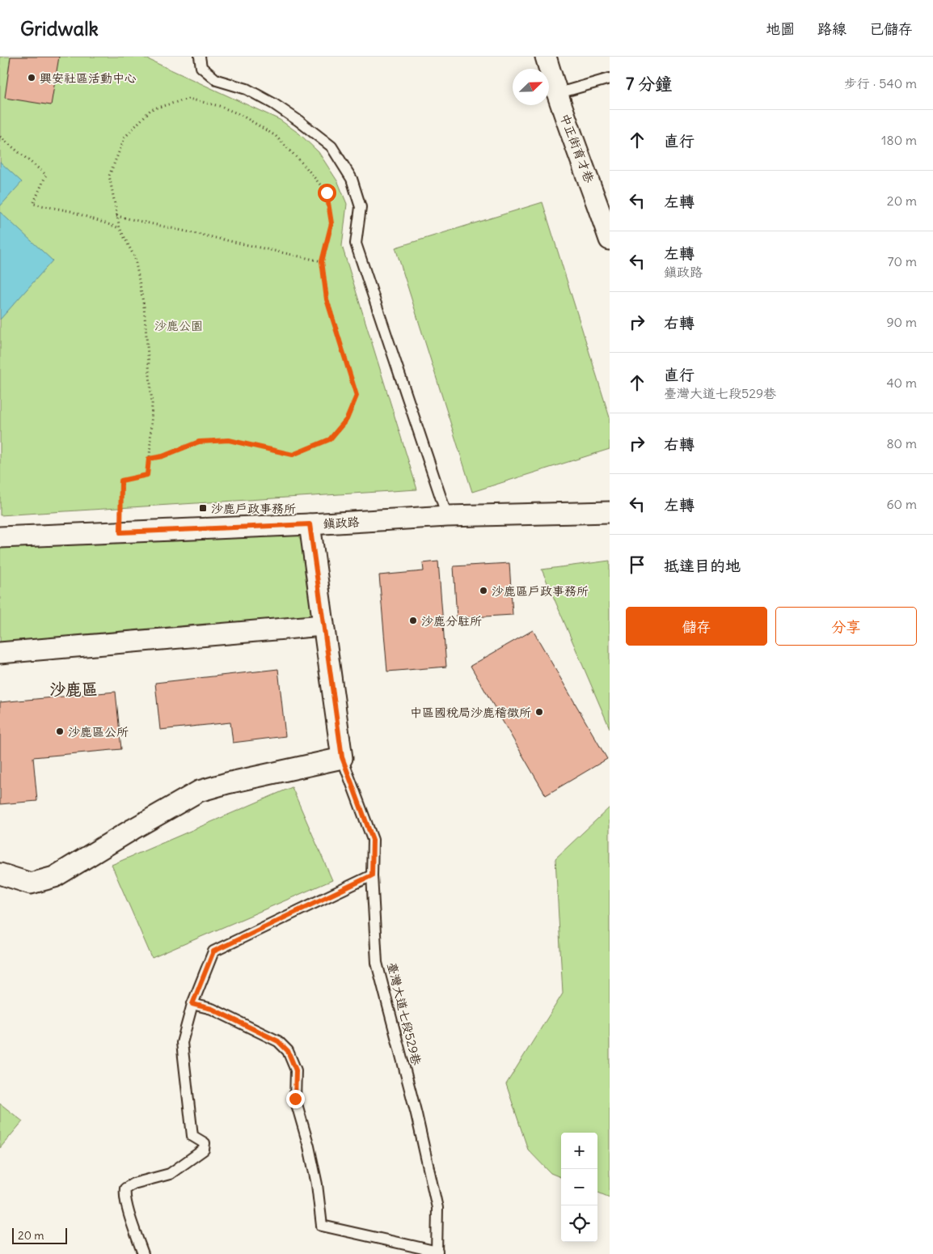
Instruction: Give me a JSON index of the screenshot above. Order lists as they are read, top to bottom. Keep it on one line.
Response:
{"streets":{"street":["中正街育才巷","鎮政路"],"lane":["臺灣大道七段529巷"]},"districts":["沙鹿區"],"parks":["沙鹿公園"],"places":{"other":["興安社區活動中心","沙鹿區戶政事務所","沙鹿分駐所","中區國稅局沙鹿稽徵所","沙鹿區公所"],"transit":["沙鹿戶政事務所"]},"scale_bar":"20 m","north":"top right","page":{"header":"Gridwalk","nav":["地圖","路線","已儲存"],"heading":["7 分鐘","步行 · 540 m"],"list":[["直行","180 m"],["左轉","20 m"],["左轉","鎮政路","70 m"],["右轉","90 m"],["直行","臺灣大道七段529巷","40 m"],["右轉","80 m"],["左轉","60 m"],"抵達目的地"],"buttons":["儲存","分享"],"map_buttons":["+","−"],"scale":"20 m"}}
